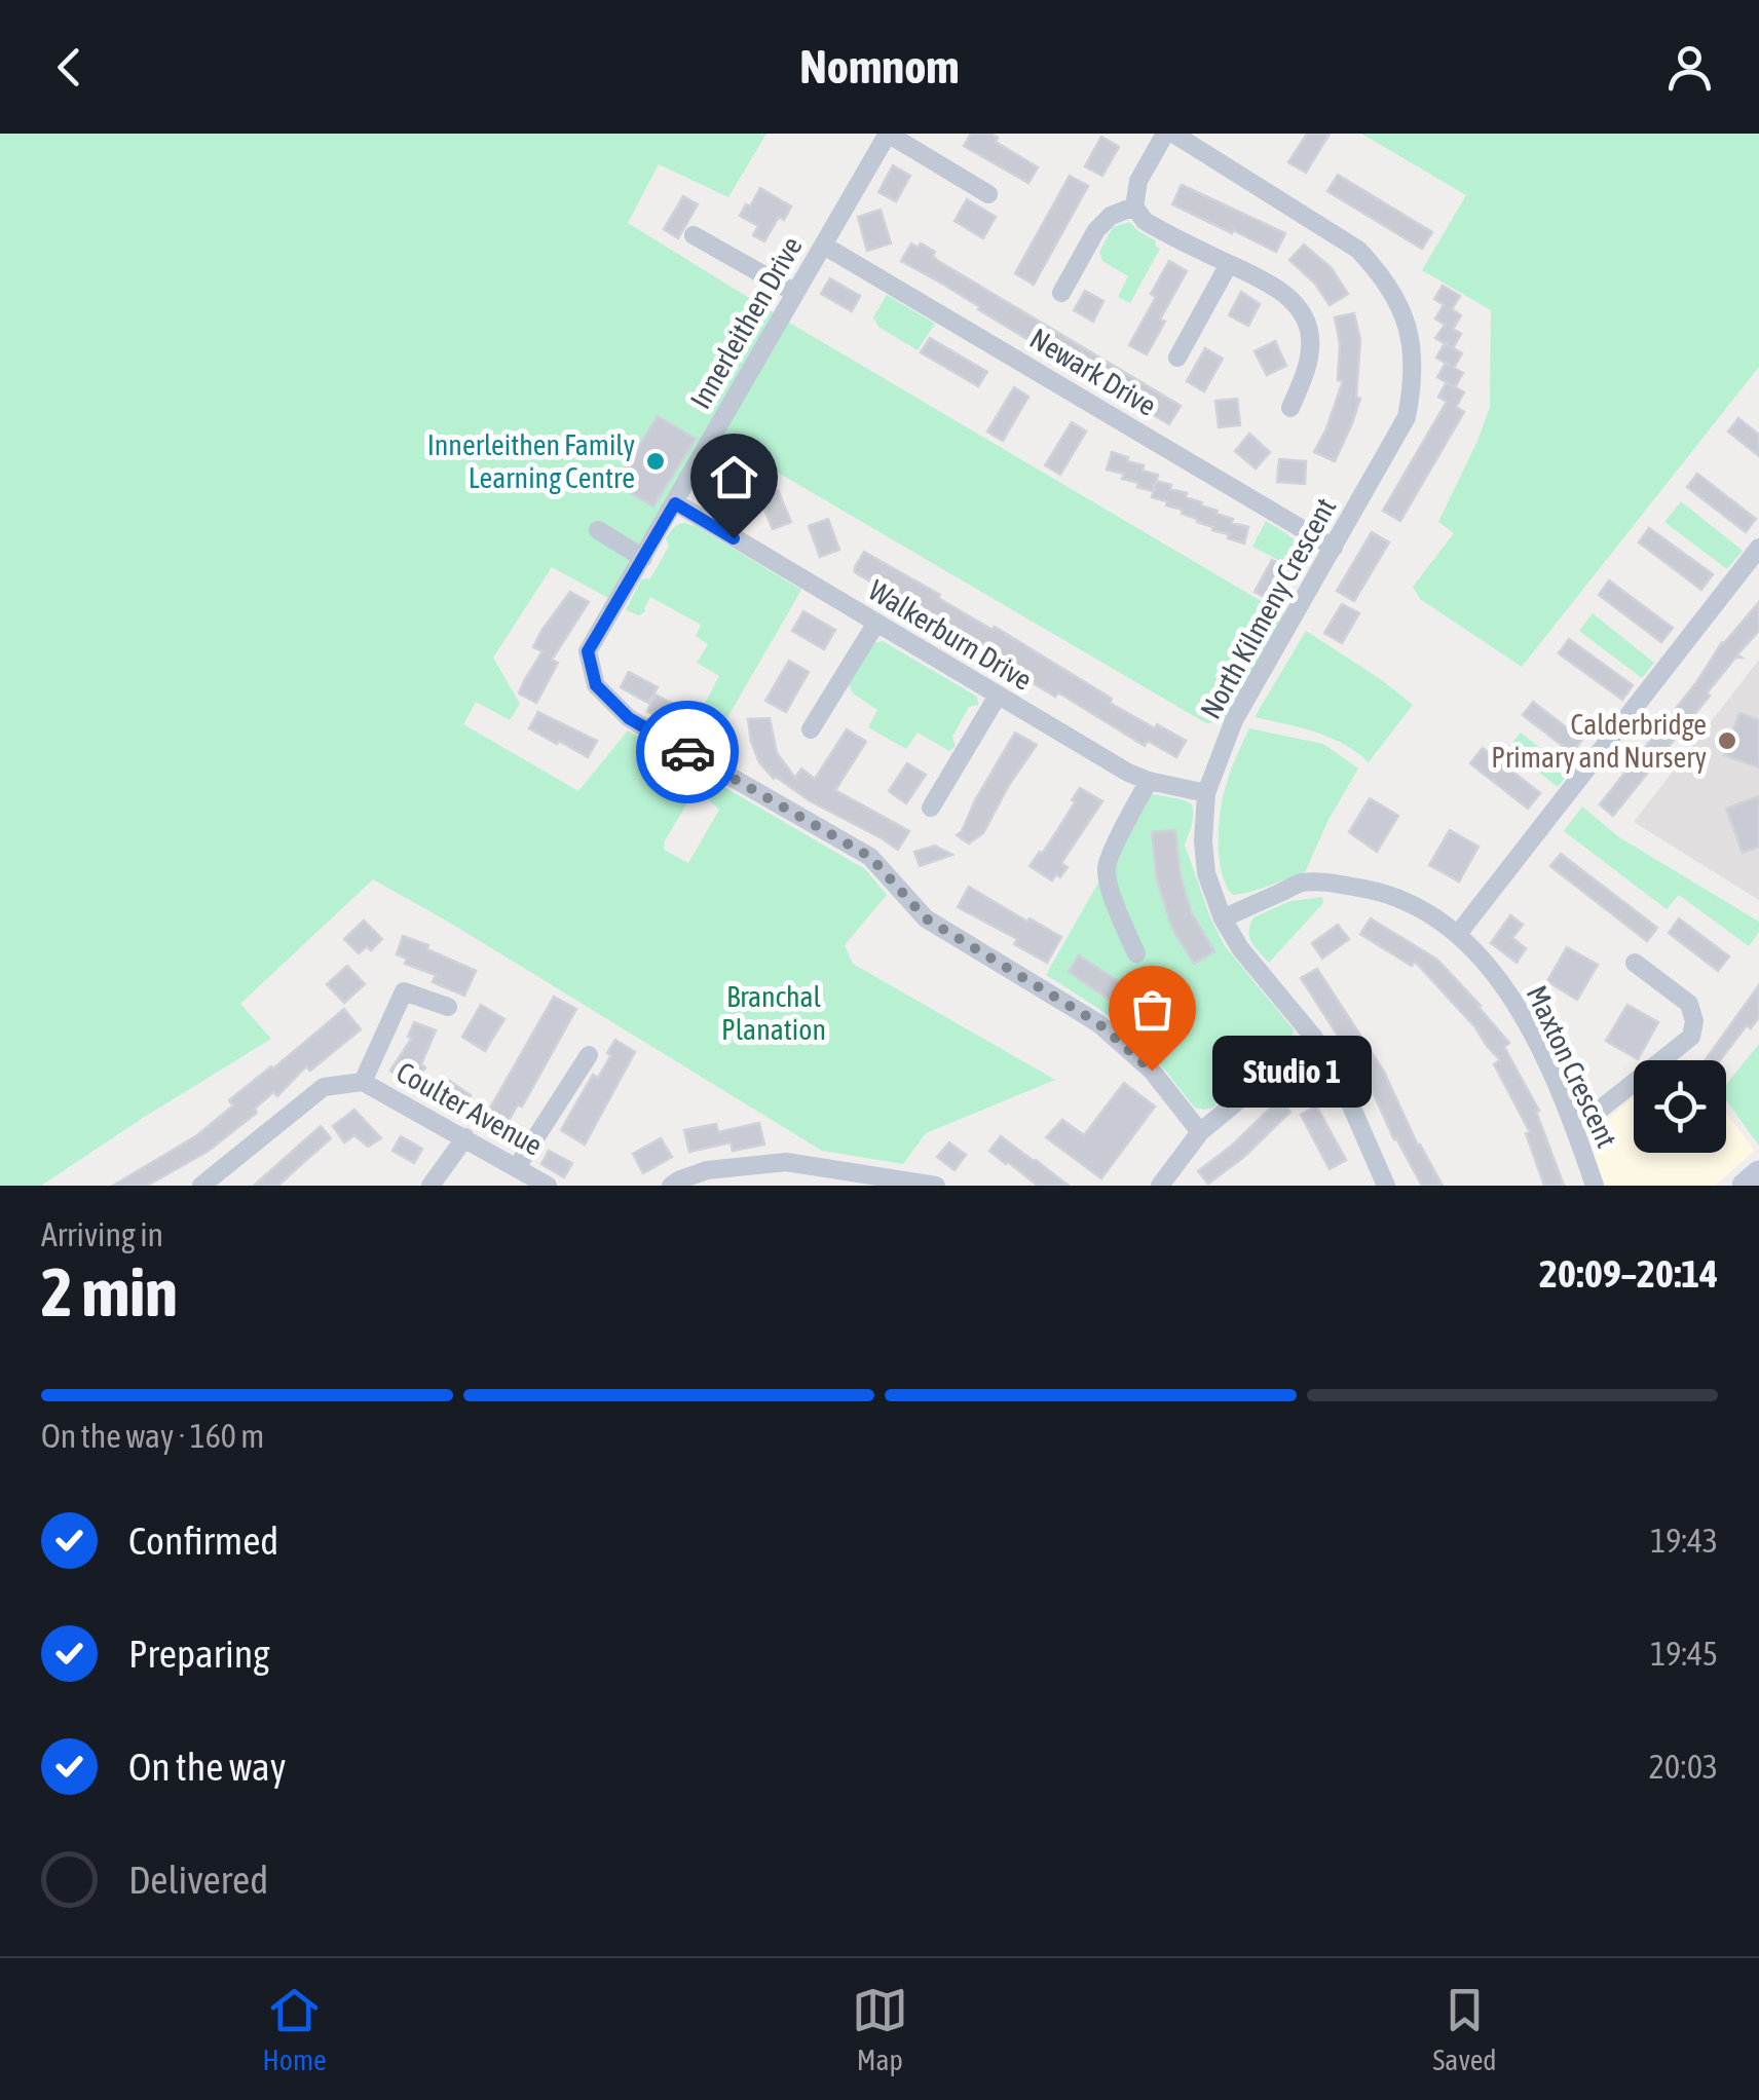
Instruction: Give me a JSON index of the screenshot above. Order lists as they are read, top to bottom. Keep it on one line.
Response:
{"streets":{"street":["Innerleithen Drive","Newark Drive","North Kilmeny Crescent","Walkerburn Drive","Maxton Crescent","Coulter Avenue"]},"crossings":[["Innerleithen Drive","Newark Drive"],["Innerleithen Drive","Walkerburn Drive"],["Newark Drive","North Kilmeny Crescent"],["North Kilmeny Crescent","Walkerburn Drive"],["North Kilmeny Crescent","Maxton Crescent"]],"parks":["Branchal Planation"],"places":["Innerleithen Family Learning Centre","Calderbridge Primary and Nursery","Studio 1"],"page":{"header":"Nomnom","bubble":"Studio 1","heading":["2 min","Arriving in","20:09–20:14"],"bar":"On the way · 160 m","list":[["Confirmed","19:43"],["Preparing","19:45"],["On the way","20:03"],"Delivered"],"tabs":["Home","Map","Saved"]}}
